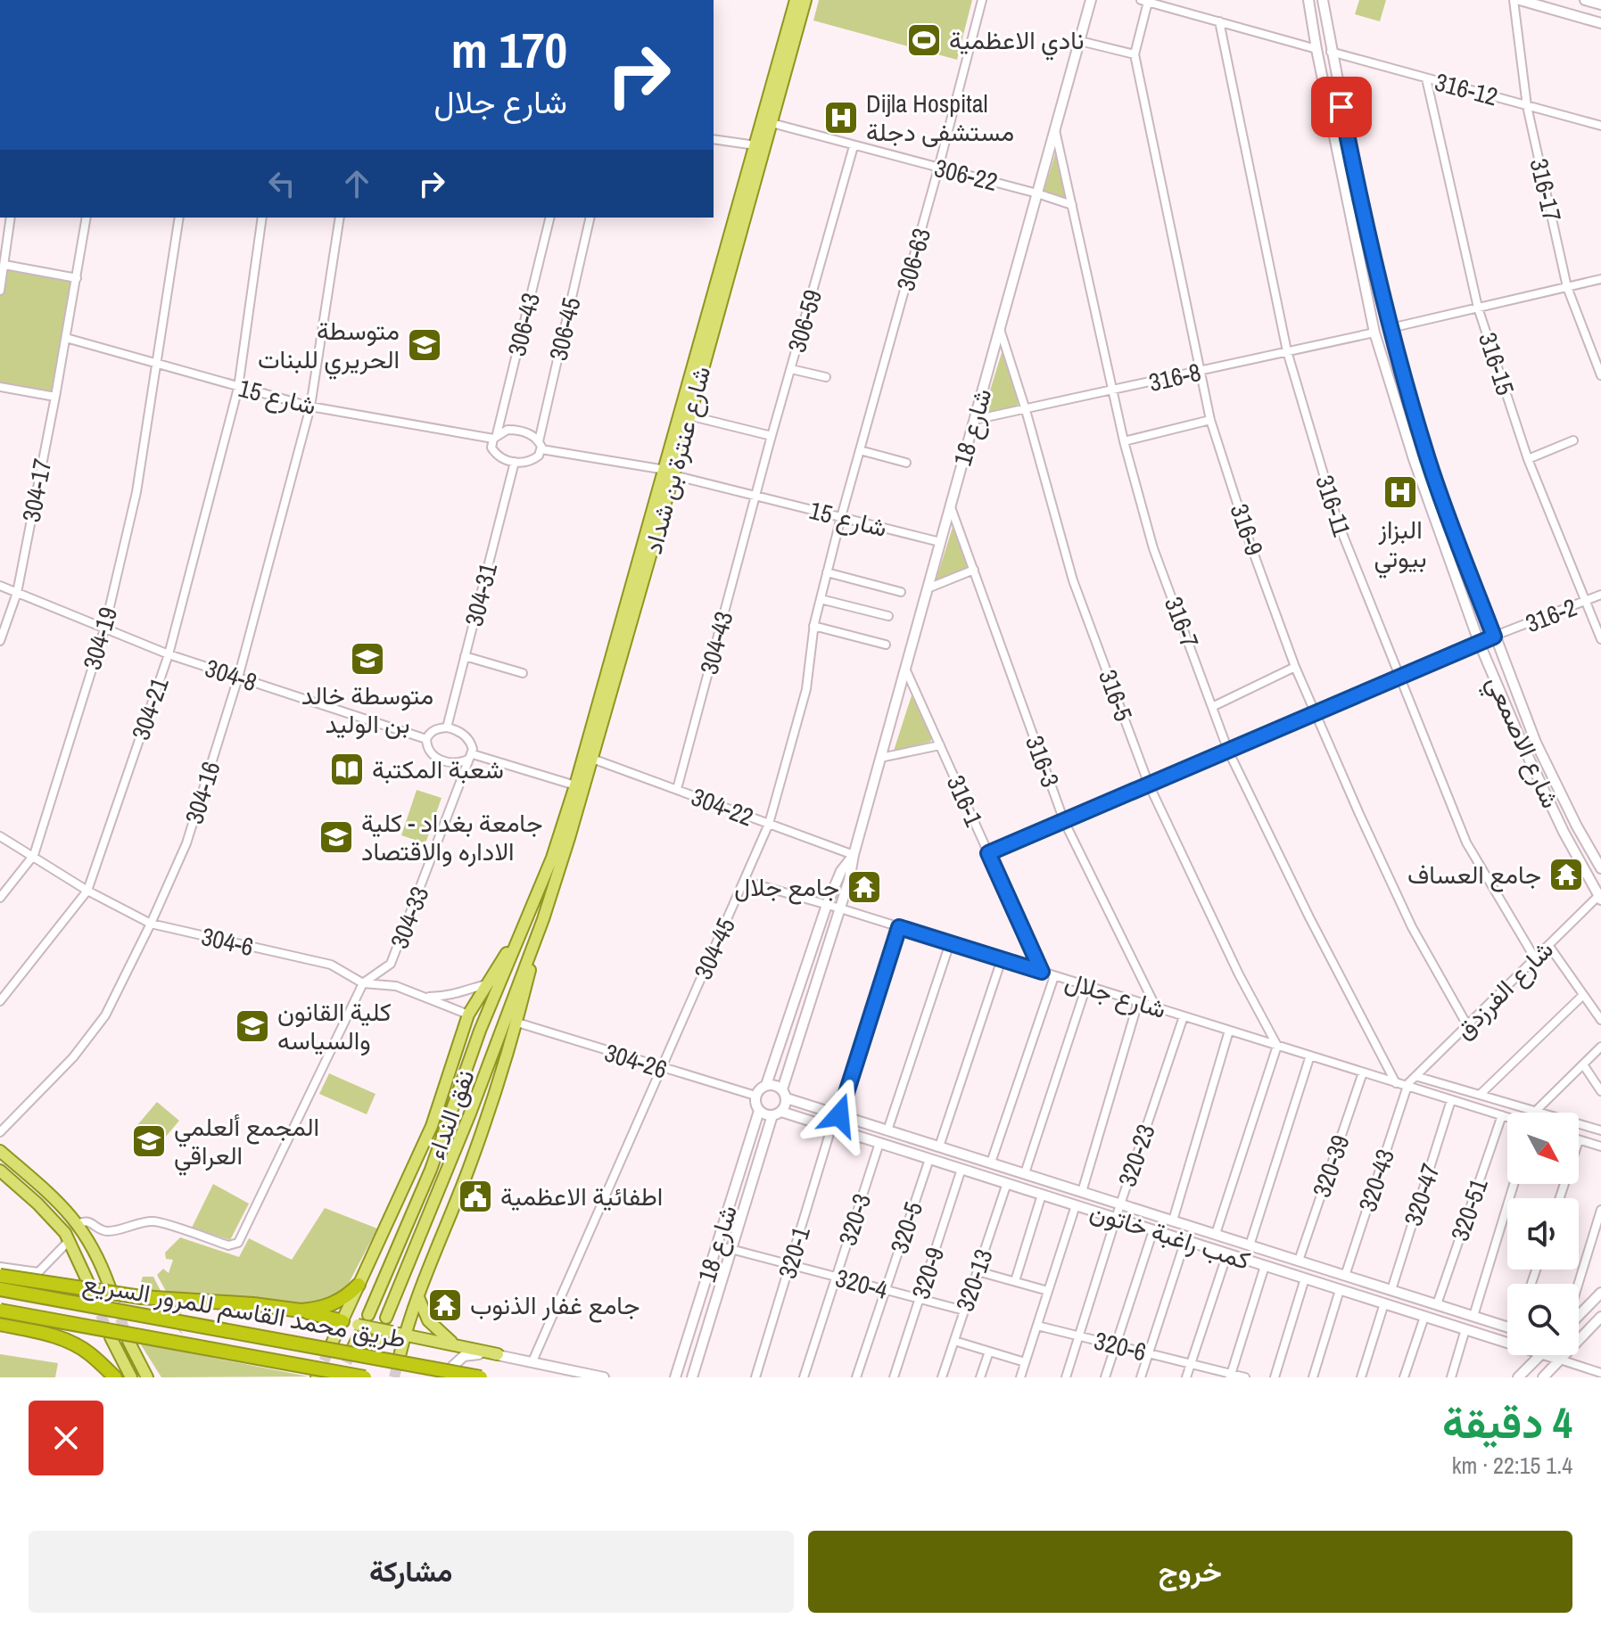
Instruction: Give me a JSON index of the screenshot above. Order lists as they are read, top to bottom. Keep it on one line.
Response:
{"streets":{"highway":["طريق محمد القاسم للمرور السريع"],"main road":["شارع عنترة بن شداد","نفق النداء"],"street":["316-12","306-22","316-17","306-63","306-59","306-43","306-45","316-15","316-8","شارع 15","شارع 18","304-17","316-11","316-9","304-31","316-2","316-7","304-19","304-43","304-8","316-5","304-21","شارع الاصمعي","316-3","304-16","316-1","304-22","304-33","304-6","304-45","شارع الفرزدق","شارع جلال","304-26","320-23","320-39","320-43","320-47","320-51","320-3","320-5","كمب راغبة خاتون","320-1","320-9","320-13","320-4","320-6"]},"crossings":[["316-12","316-17"],["316-12","316-15"],["316-12","شارع الاصمعي"],["306-22","306-63"],["306-22","306-59"],["306-22","شارع 18"],["306-22","شارع عنترة بن شداد"],["306-22","316-7"],["306-63","شارع 15"],["306-63","304-45"],["306-59","شارع 15"],["306-59","304-43"],["306-43","306-45"],["306-43","شارع 15"],["306-43","304-31"],["306-45","شارع 15"],["306-45","304-31"],["316-15","316-2"],["316-8","شارع 18"],["316-8","316-11"],["316-8","316-9"],["316-8","316-7"],["316-8","316-5"],["316-8","شارع الاصمعي"],["شارع 15","شارع 18"],["شارع 15","شارع عنترة بن شداد"],["شارع 15","304-17"],["شارع 15","304-31"],["شارع 15","304-19"],["شارع 15","304-43"],["شارع 15","304-21"],["شارع 15","304-16"],["شارع 15","304-45"],["شارع 18","316-7"],["شارع 18","316-5"],["شارع 18","316-3"],["شارع 18","316-1"],["شارع 18","304-22"],["شارع 18","شارع جلال"],["شارع 18","304-26"],["شارع 18","كمب راغبة خاتون"],["شارع 18","320-4"],["شارع عنترة بن شداد","304-8"],["شارع عنترة بن شداد","304-22"],["شارع عنترة بن شداد","نفق النداء"],["304-17","304-8"],["316-11","316-2"],["316-11","شارع الفرزدق"],["316-9","316-2"],["316-9","شارع الفرزدق"],["304-31","304-8"],["304-31","304-33"],["316-2","316-7"],["316-2","316-5"],["316-2","شارع الاصمعي"],["316-2","316-3"],["316-2","316-1"],["316-7","شارع جلال"],["304-19","304-8"],["304-19","304-6"],["304-43","304-22"],["304-8","304-21"],["304-8","304-16"],["304-8","304-33"],["316-5","شارع جلال"],["304-21","304-6"],["شارع الاصمعي","شارع الفرزدق"],["316-3","شارع جلال"],["304-16","304-6"],["316-1","شارع جلال"],["304-22","304-45"],["304-33","304-6"],["304-45","شارع جلال"],["304-45","304-26"],["شارع الفرزدق","شارع جلال"],["شارع الفرزدق","320-43"],["شارع جلال","320-23"],["شارع جلال","320-39"],["شارع جلال","320-43"],["شارع جلال","320-47"],["شارع جلال","320-51"],["304-26","كمب راغبة خاتون"],["320-23","كمب راغبة خاتون"],["320-23","320-6"],["320-39","كمب راغبة خاتون"],["320-43","كمب راغبة خاتون"],["320-47","كمب راغبة خاتون"],["320-51","كمب راغبة خاتون"],["320-3","كمب راغبة خاتون"],["320-3","320-4"],["320-5","كمب راغبة خاتون"],["320-5","320-4"],["كمب راغبة خاتون","320-1"],["كمب راغبة خاتون","320-9"],["كمب راغبة خاتون","320-13"],["320-1","320-4"],["320-9","320-4"],["320-13","320-4"]],"places":{"sports":["نادي الاعظمية"],"hospital":["Dijla Hospital مستشفى دجلة","البزاز بيوتي"],"school or university":["متوسطة الحريري للبنات","متوسطة خالد بن الوليد","جامعة بغداد - كلية الاداره والاقتصاد","كلية القانون والسياسه","المجمع ألعلمي العراقي"],"library":["شعبة المكتبة"],"temple":["جامع العساف","جامع جلال","جامع غفار الذنوب"],"public building":["اطفائية الاعظمية"]},"north":"bottom right","page":{"turn":["170 m","شارع جلال"],"heading":["4 دقيقة","1.4 km · 22:15"],"buttons":["خروج","مشاركة"]}}
